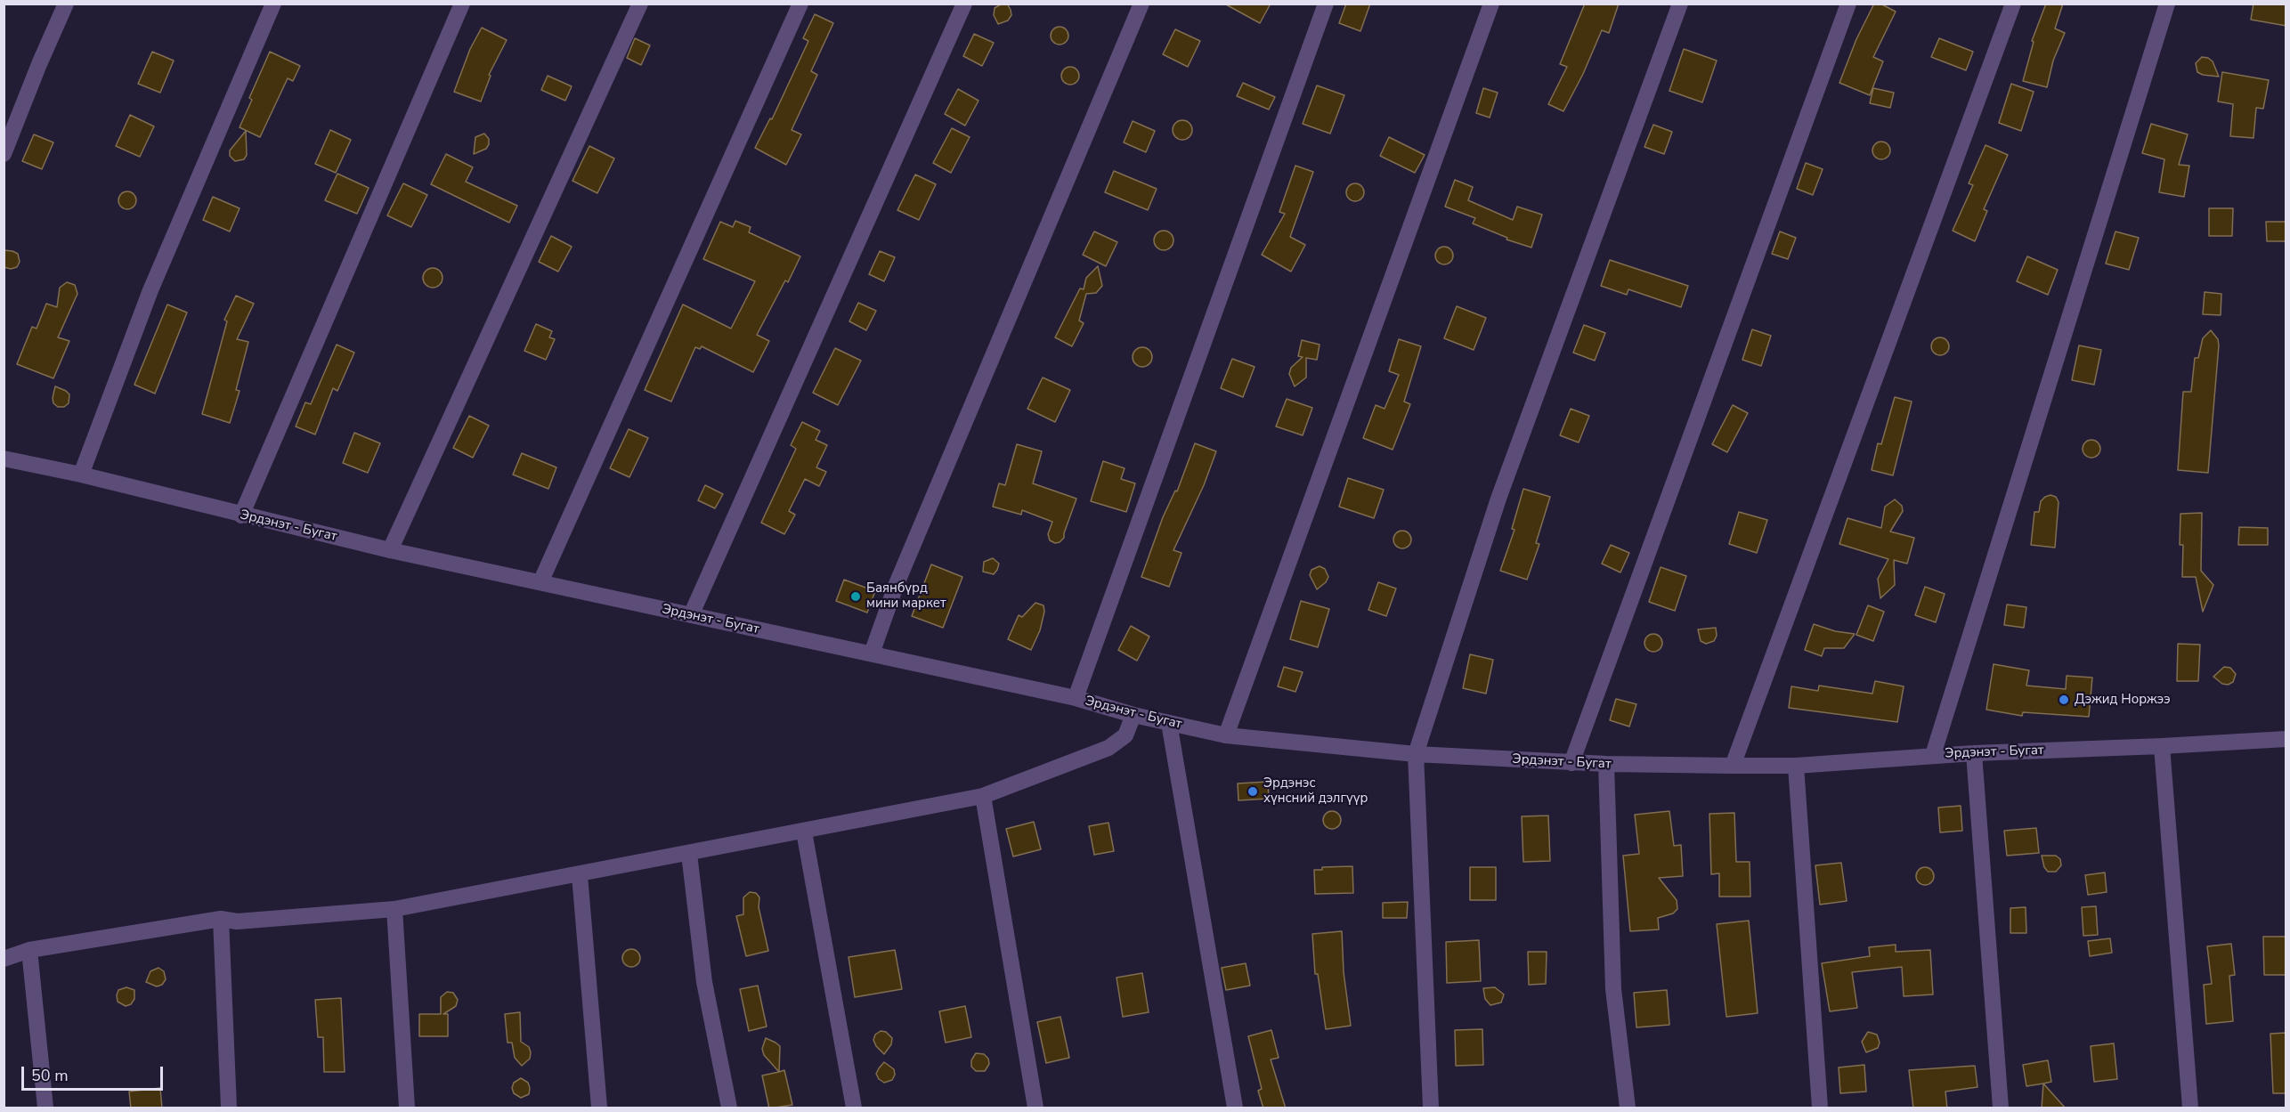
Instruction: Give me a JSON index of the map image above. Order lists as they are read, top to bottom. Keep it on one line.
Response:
{"streets":{"street":["Эрдэнэт - Бугат"]},"places":["Баянбүрд мини маркет","Дэжид Норжээ","Эрдэнэс хүнсний дэлгүүр"],"scale_bar":"50 m"}
